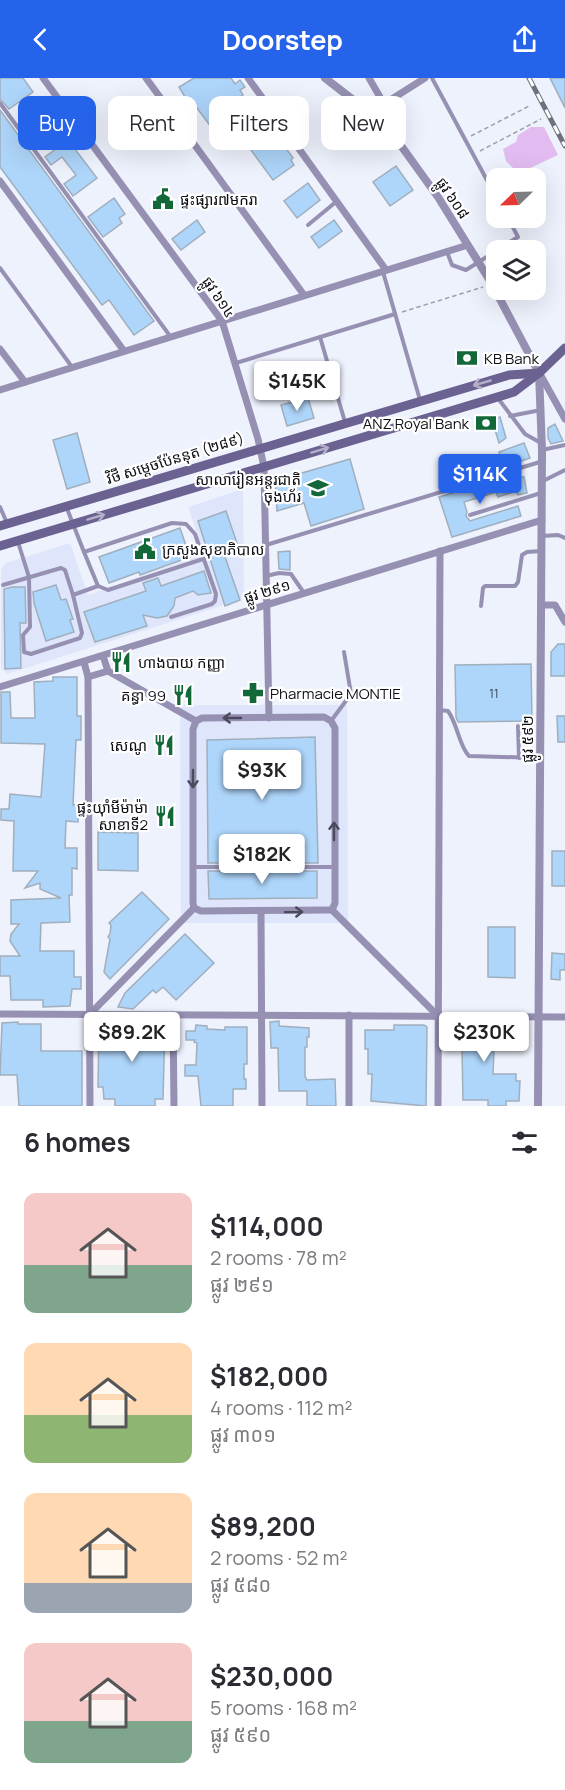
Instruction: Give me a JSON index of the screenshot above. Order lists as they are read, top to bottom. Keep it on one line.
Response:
{"streets":{"main road":["វិថី សម្តេចប៉ែននុត (២៨៩)"],"street":["ផ្លូវ ៦០៨","ផ្លូវ ៦១៤","ផ្លូវ ២៩១","ផ្លូវ ៥៩២"]},"crossings":[["ផ្លូវ ៦០៨","វិថី សម្តេចប៉ែននុត (២៨៩)"],["ផ្លូវ ៦០៨","ផ្លូវ ៥៩២"],["ផ្លូវ ៦១៤","វិថី សម្តេចប៉ែននុត (២៨៩)"],["ផ្លូវ ៦១៤","ផ្លូវ ២៩១"],["វិថី សម្តេចប៉ែននុត (២៨៩)","ផ្លូវ ៥៩២"],["ផ្លូវ ២៩១","ផ្លូវ ៥៩២"]],"places":{"public building":["ផ្ទះផ្សារ៧មករា","ក្រសួងសុខាភិបាល"],"bank":["KB Bank","ANZ Royal Bank"],"school or university":["សាលារៀនអន្តរជាតិ ចុងហ័រ"],"restaurant":["ហាងបាយ កញ្ញា","គន្ធា 99","សេណូ","ផ្ទះយ៉ាំមីម៉ាម៉ា សាខាទី2"],"pharmacy":["Pharmacie MONTIE"]},"house_numbers":["11"],"north":"bottom left","page":{"header":"Doorstep","chip":["Buy","Rent","Filters","New"],"price":["$145K","$114K","$93K","$182K","$89.2K","$230K"],"heading":"6 homes","list":[{"name":"$114,000","note":"2 rooms · 78 m² · ផ្លូវ ២៩១"},{"name":"$182,000","note":"4 rooms · 112 m² · ផ្លូវ ៣០១"},{"name":"$89,200","note":"2 rooms · 52 m² · ផ្លូវ ៥៨០"},{"name":"$230,000","note":"5 rooms · 168 m² · ផ្លូវ ៥៩០"}]}}
